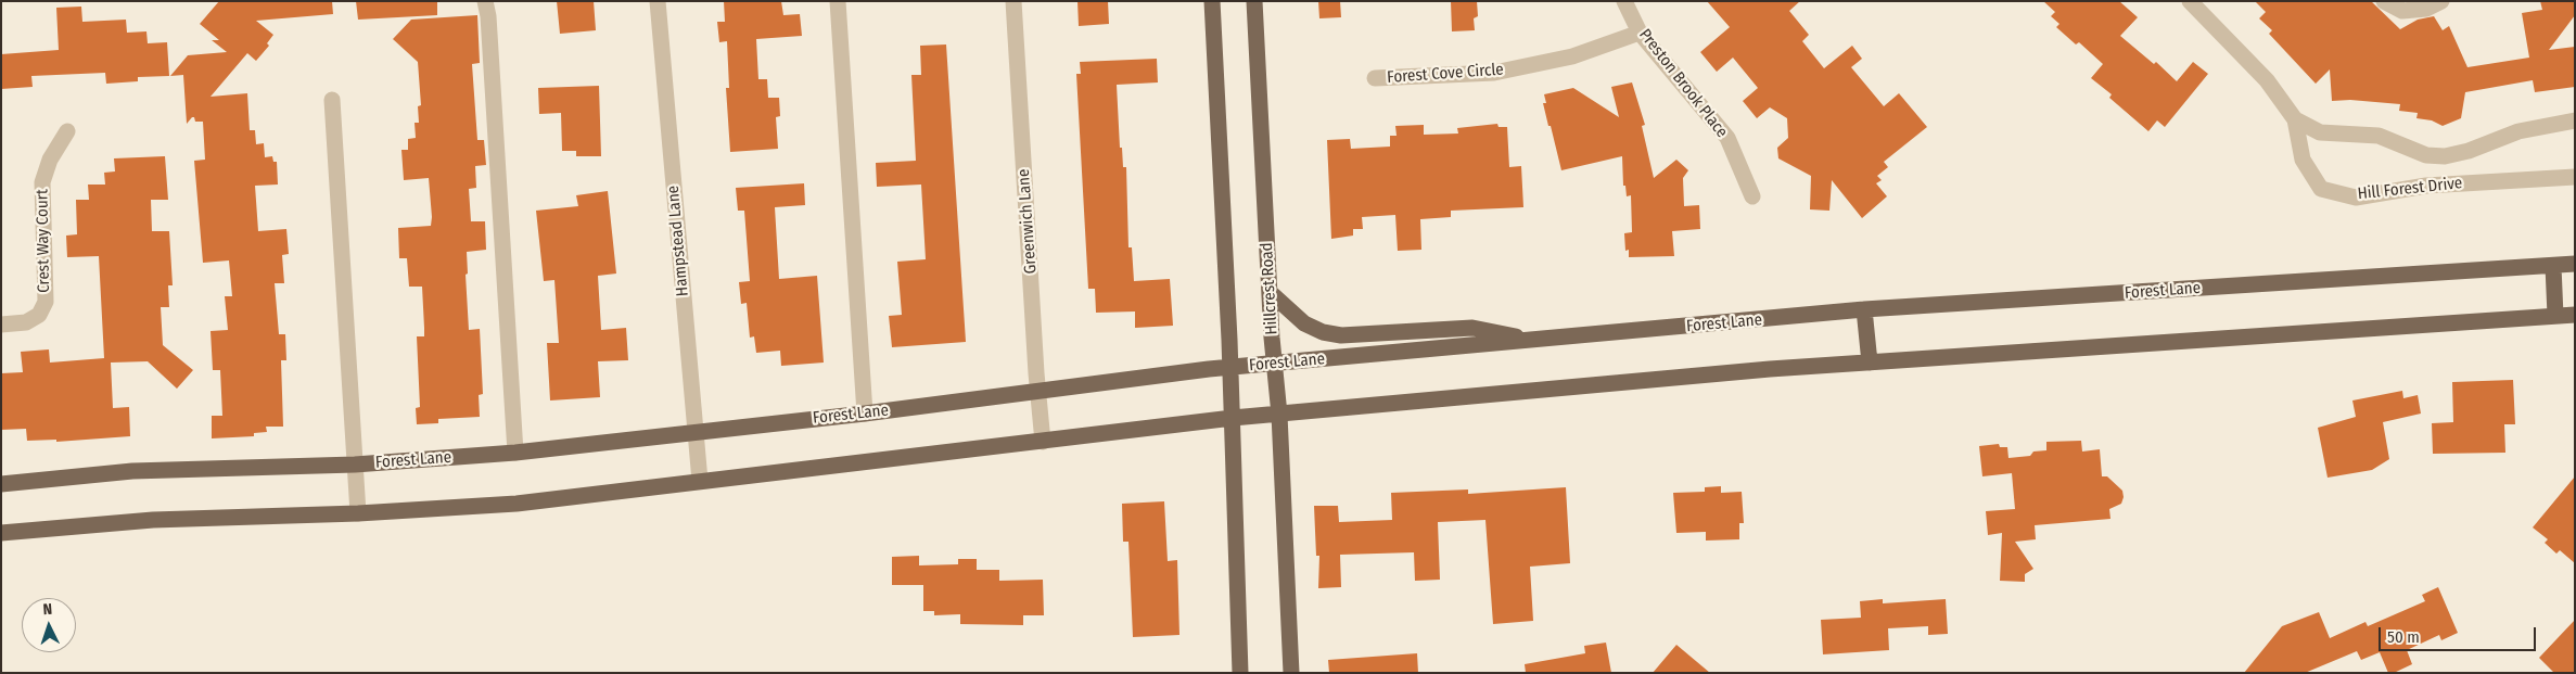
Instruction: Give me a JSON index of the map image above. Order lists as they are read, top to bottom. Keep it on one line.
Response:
{"streets":{"main road":["Hillcrest Road","Forest Lane"],"street":["Forest Cove Circle","Preston Brook Place","Hill Forest Drive","Greenwich Lane","Crest Way Court","Hampstead Lane"]},"crossings":[["Forest Cove Circle","Preston Brook Place"],["Greenwich Lane","Forest Lane"],["Hampstead Lane","Forest Lane"],["Hillcrest Road","Forest Lane"]],"scale_bar":"50 m","north":"top"}
